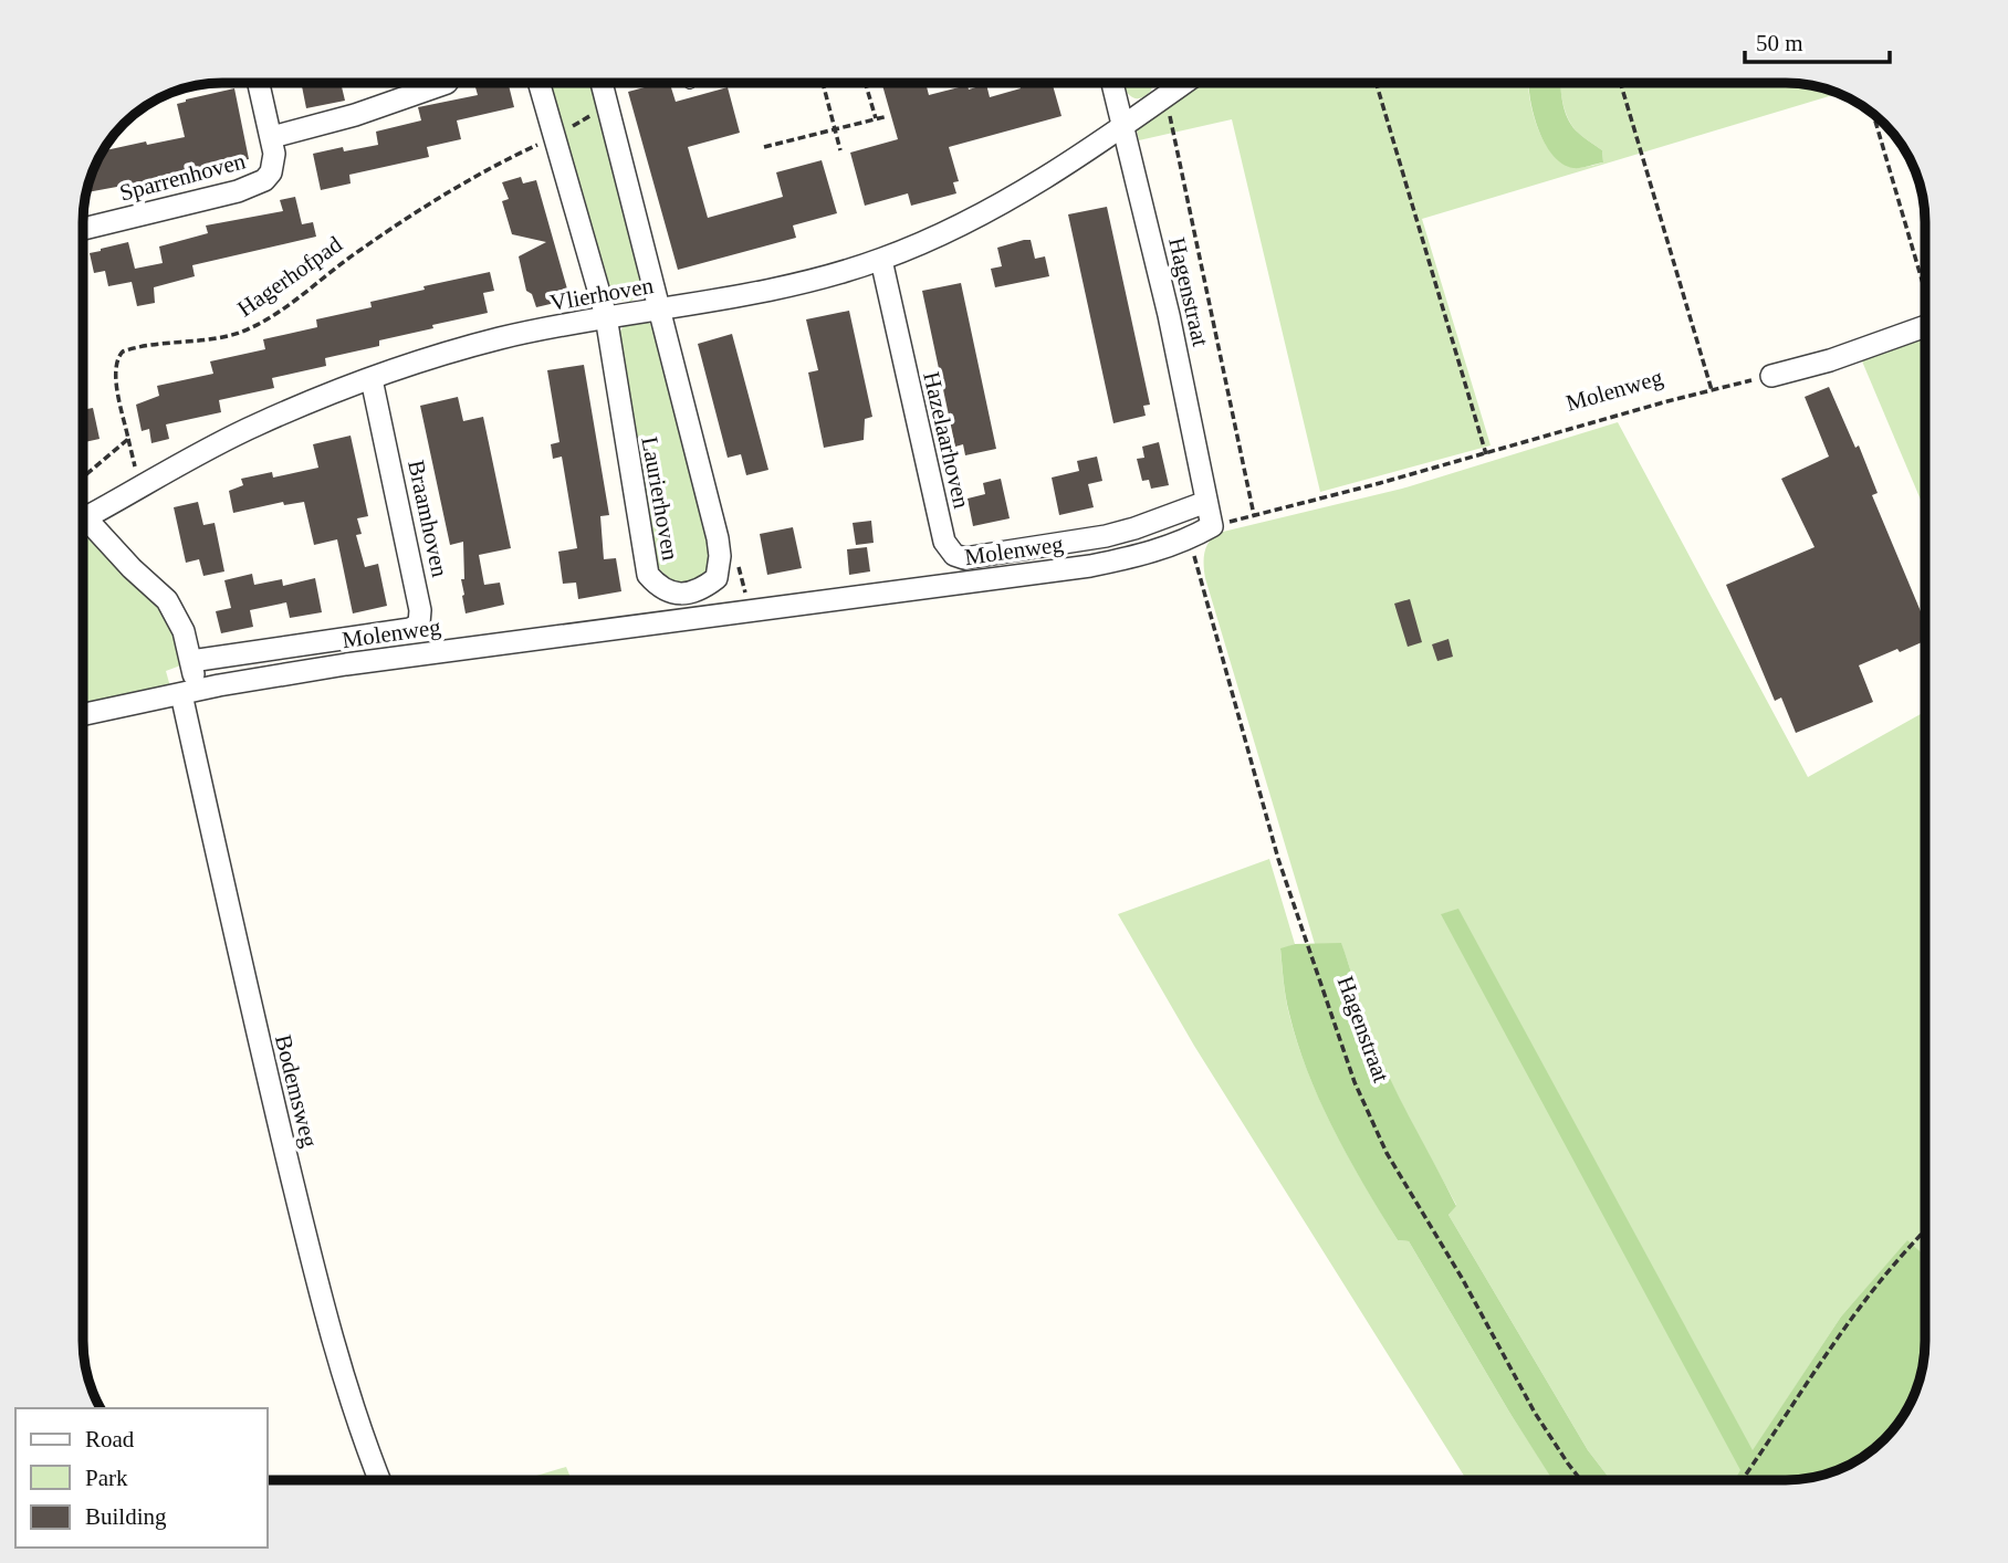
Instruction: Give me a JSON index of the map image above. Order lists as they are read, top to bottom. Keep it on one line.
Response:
{"streets":{"street":["Sparrenhoven","Hagenstraat","Vlierhoven","Molenweg","Hazelaarhoven","Laurierhoven","Braamhoven","Bodemsweg"],"path":["Hagerhofpad"]},"crossings":[["Hagerhofpad","Laurierhoven"],["Hagenstraat","Vlierhoven"],["Hagenstraat","Molenweg"],["Hagenstraat","Hazelaarhoven"],["Vlierhoven","Hazelaarhoven"],["Vlierhoven","Laurierhoven"],["Vlierhoven","Braamhoven"],["Vlierhoven","Bodemsweg"],["Molenweg","Bodemsweg"],["Braamhoven","Bodemsweg"]],"legend":["Road","Park","Building"],"scale_bar":"50 m"}
